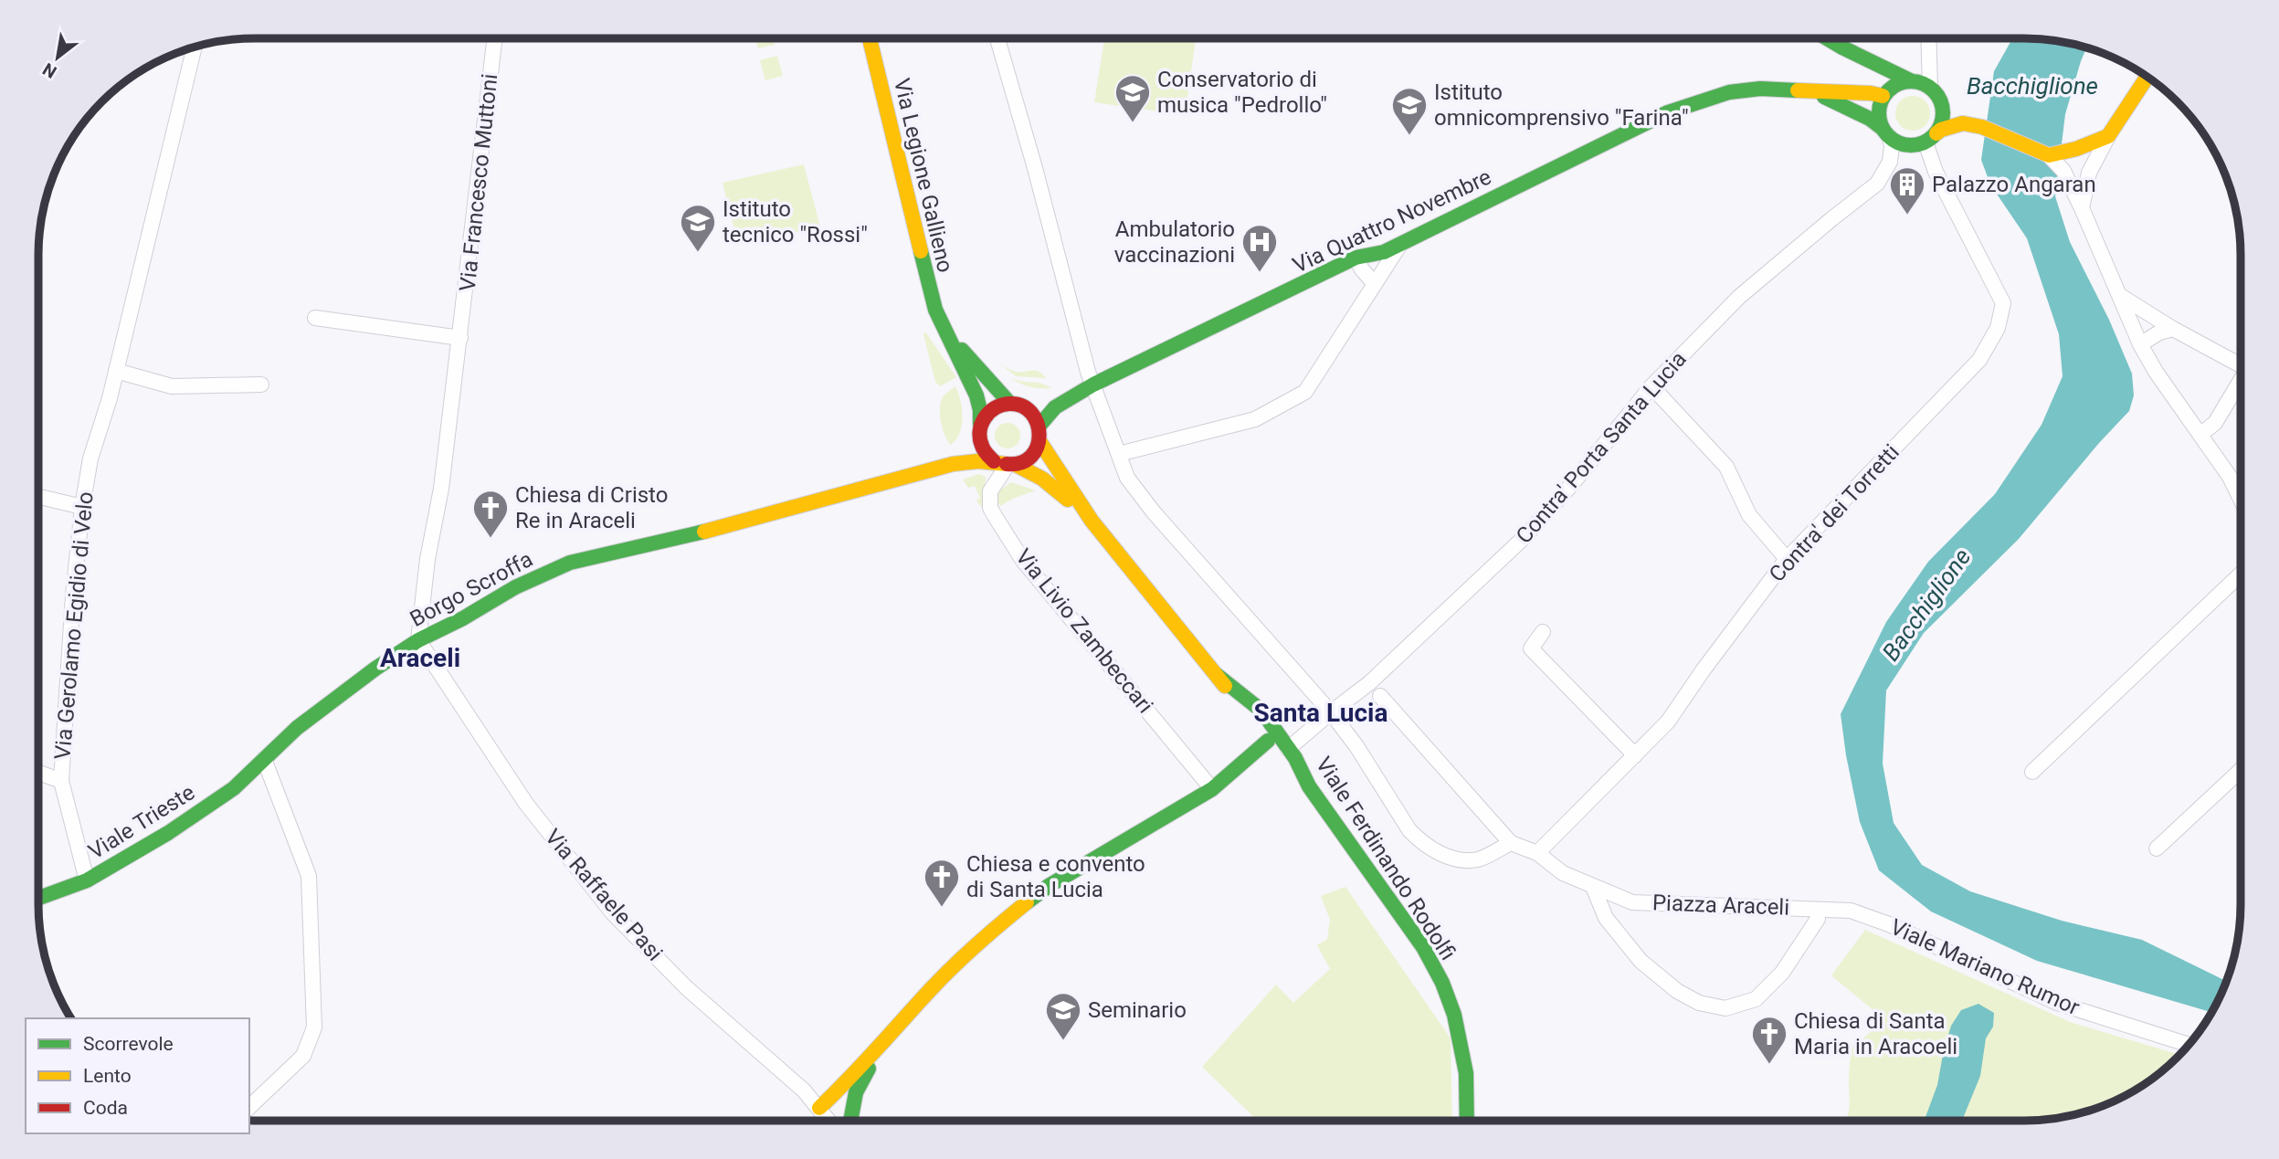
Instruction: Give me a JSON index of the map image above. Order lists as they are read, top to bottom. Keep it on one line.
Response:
{"streets":{"main road":["Via Legione Gallieno","Via Quattro Novembre","Borgo Scroffa","Viale Trieste","Viale Ferdinando Rodolfi"],"street":["Via Francesco Muttoni","Contra' Porta Santa Lucia","Contra' dei Torretti","Via Gerolamo Egidio di Velo","Via Livio Zambeccari","Via Raffaele Pasi","Piazza Araceli","Viale Mariano Rumor"]},"crossings":[["Via Legione Gallieno","Via Quattro Novembre"],["Via Legione Gallieno","Borgo Scroffa"],["Via Legione Gallieno","Via Livio Zambeccari"],["Via Francesco Muttoni","Borgo Scroffa"],["Via Francesco Muttoni","Via Raffaele Pasi"],["Via Quattro Novembre","Contra' Porta Santa Lucia"],["Via Quattro Novembre","Contra' dei Torretti"],["Via Quattro Novembre","Borgo Scroffa"],["Via Quattro Novembre","Via Livio Zambeccari"],["Contra' Porta Santa Lucia","Contra' dei Torretti"],["Contra' Porta Santa Lucia","Viale Ferdinando Rodolfi"],["Contra' dei Torretti","Piazza Araceli"],["Borgo Scroffa","Via Livio Zambeccari"],["Borgo Scroffa","Viale Trieste"],["Borgo Scroffa","Via Raffaele Pasi"],["Via Gerolamo Egidio di Velo","Viale Trieste"],["Piazza Araceli","Viale Mariano Rumor"]],"districts":["Araceli","Santa Lucia"],"water":["Bacchiglione"],"places":{"school or university":["Conservatorio di musica \"Pedrollo\"","Istituto omnicomprensivo \"Farina\"","Istituto tecnico \"Rossi\"","Seminario"],"building":["Palazzo Angaran"],"hospital":["Ambulatorio vaccinazioni"],"church":["Chiesa di Cristo Re in Araceli","Chiesa e convento di Santa Lucia","Chiesa di Santa Maria in Aracoeli"]},"legend":["Scorrevole","Lento","Coda"],"north":"bottom left"}
